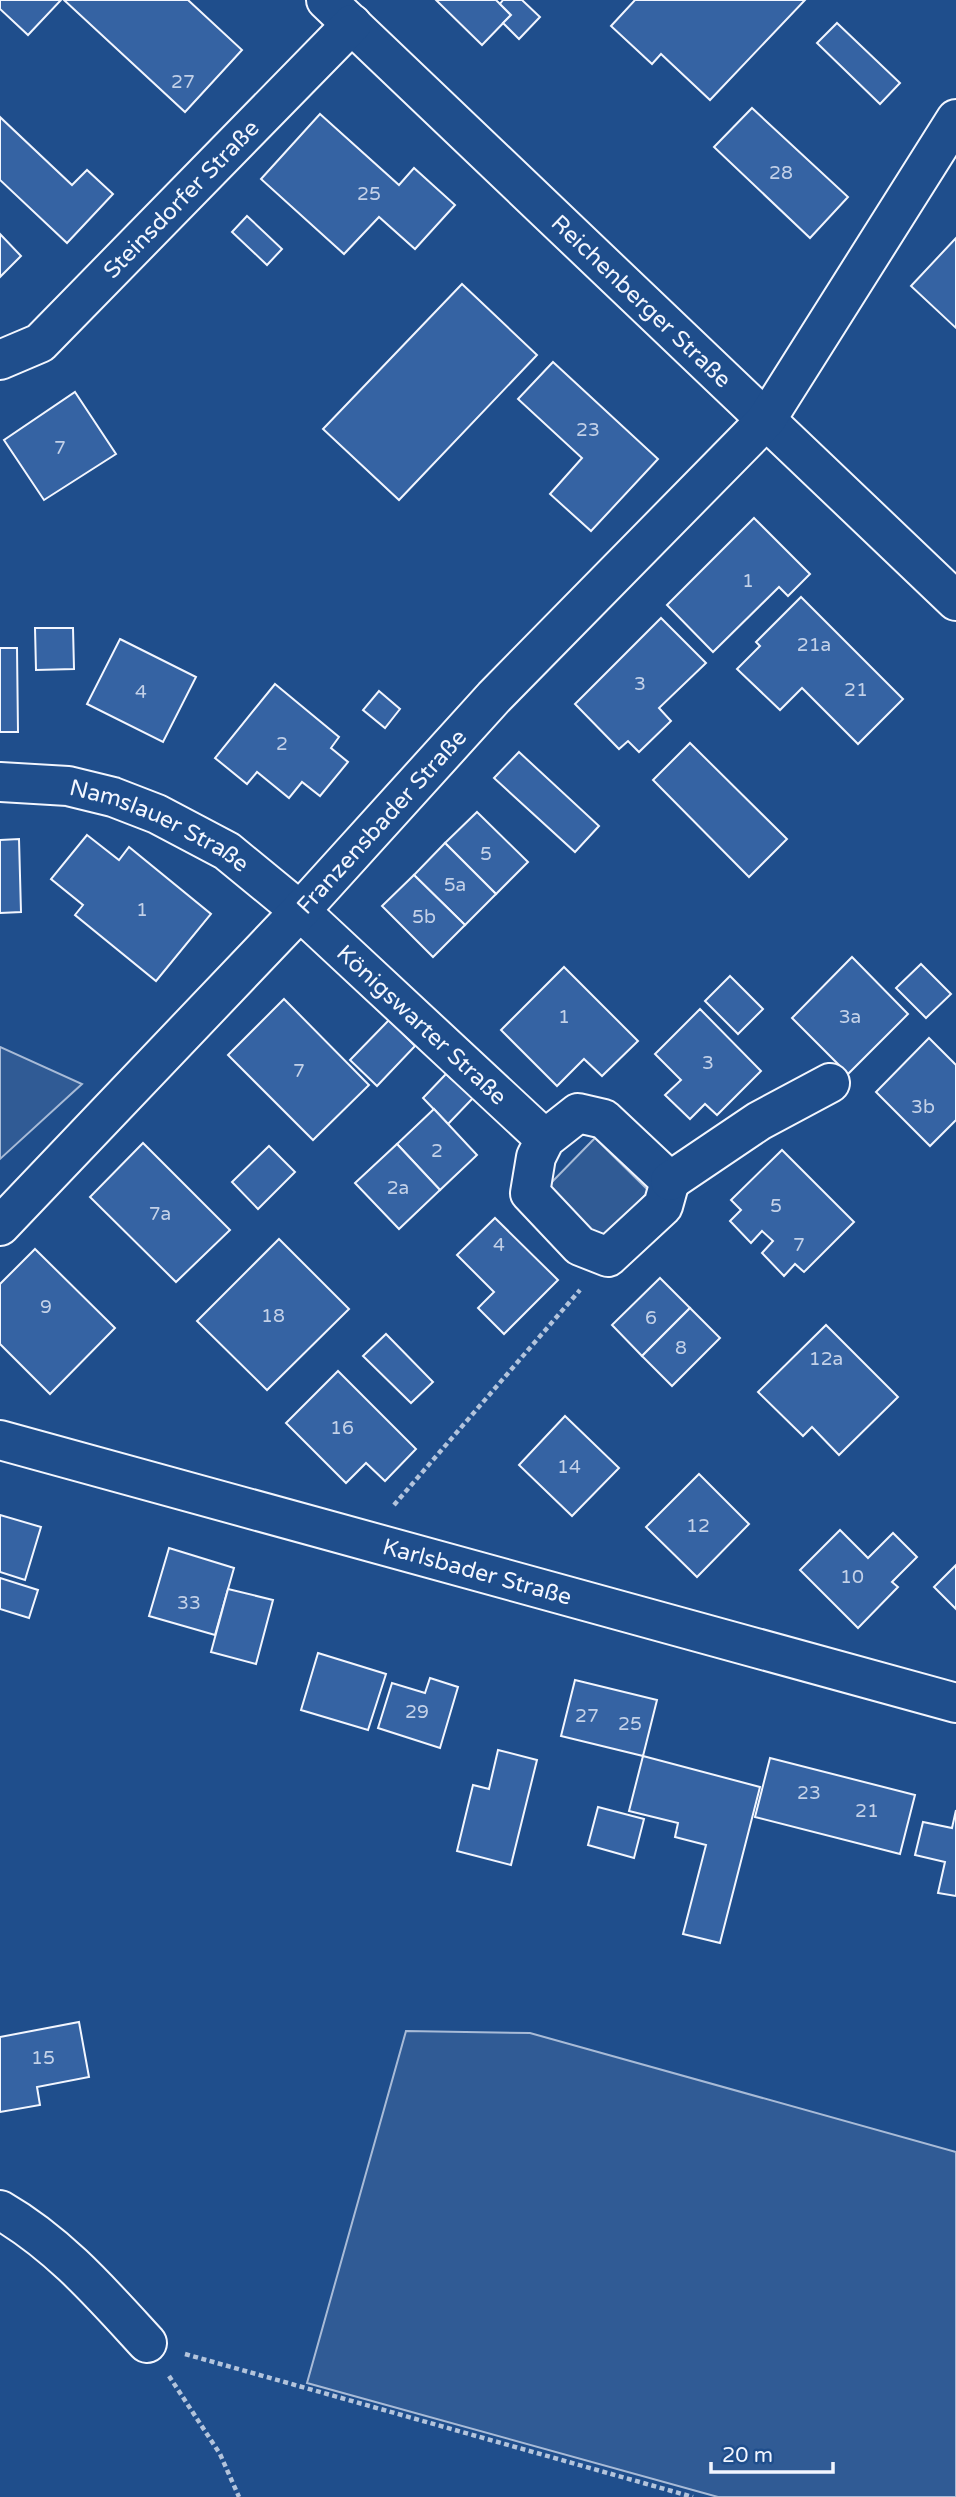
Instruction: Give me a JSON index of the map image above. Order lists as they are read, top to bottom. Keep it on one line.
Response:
{"streets":{"street":["Steinsdorfer Straße","Reichenberger Straße","Franzensbader Straße","Namslauer Straße","Königswarter Straße","Karlsbader Straße"]},"crossings":[["Steinsdorfer Straße","Reichenberger Straße"],["Reichenberger Straße","Franzensbader Straße"],["Franzensbader Straße","Namslauer Straße"],["Franzensbader Straße","Königswarter Straße"],["Namslauer Straße","Königswarter Straße"]],"house_numbers":["27","28","25","23","7","1","21a","3","21","4","2","5","5a","1","5b","1","3a","3","7","3b","2","2a","5","7a","4","7","9","18","6","8","12a","16","14","12","10","33","29","27","25","23","21","15"],"scale_bar":"20 m"}
